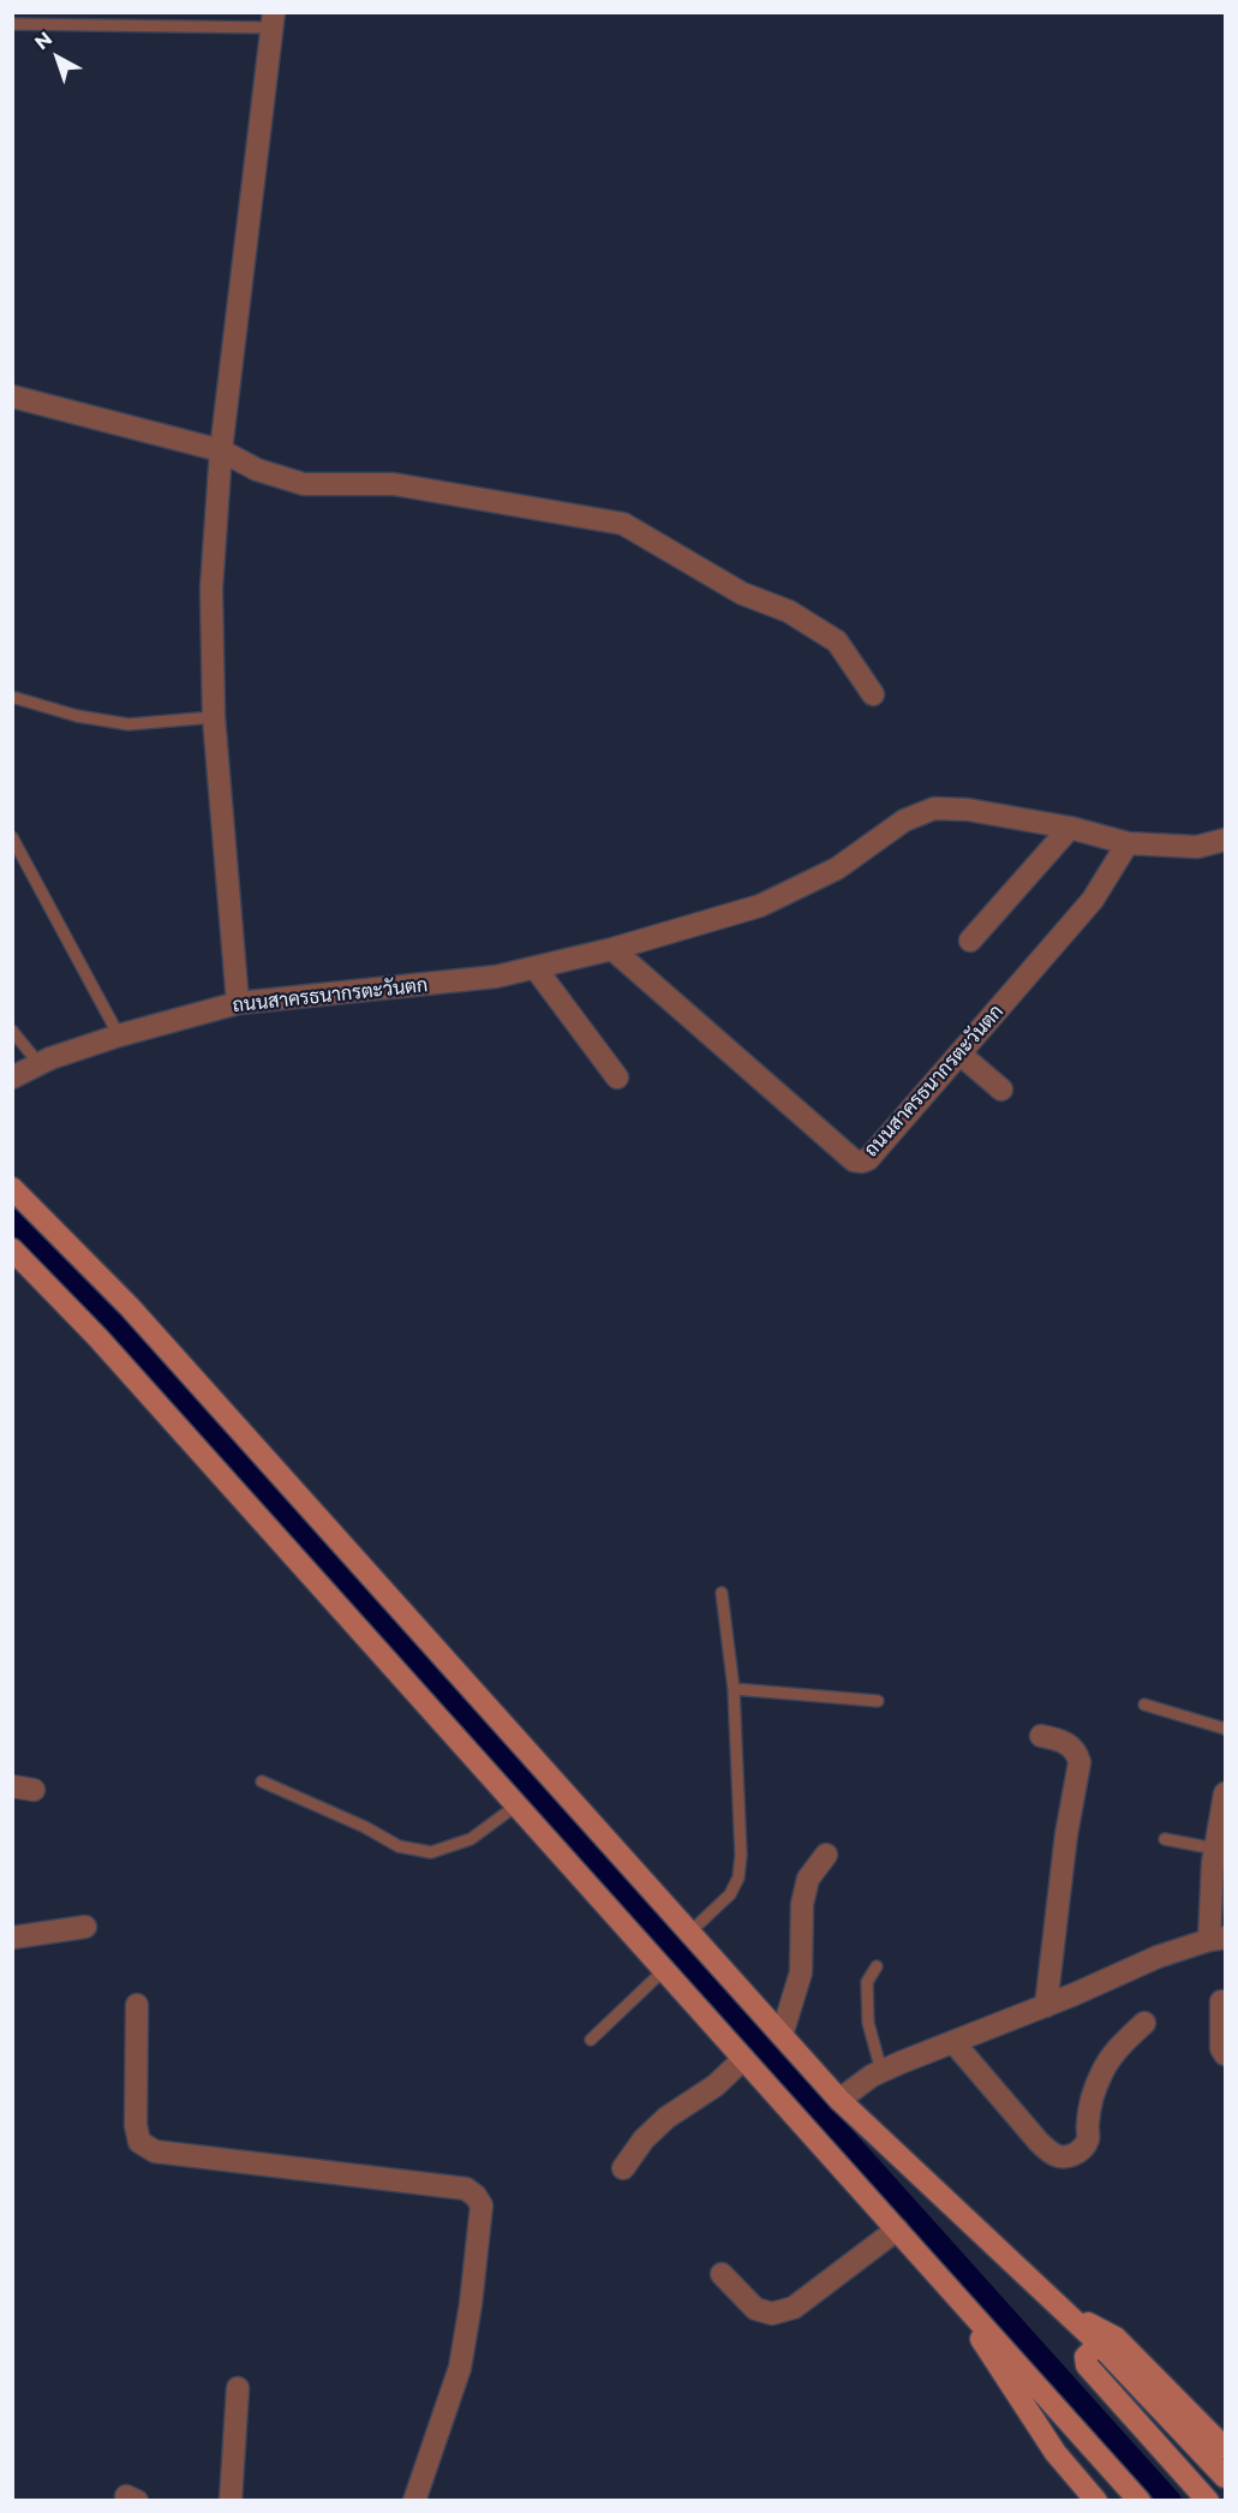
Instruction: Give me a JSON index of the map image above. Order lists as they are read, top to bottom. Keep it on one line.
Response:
{"streets":{"street":["ถนนสาครธนากรตะวันตก"]},"north":"top left"}
